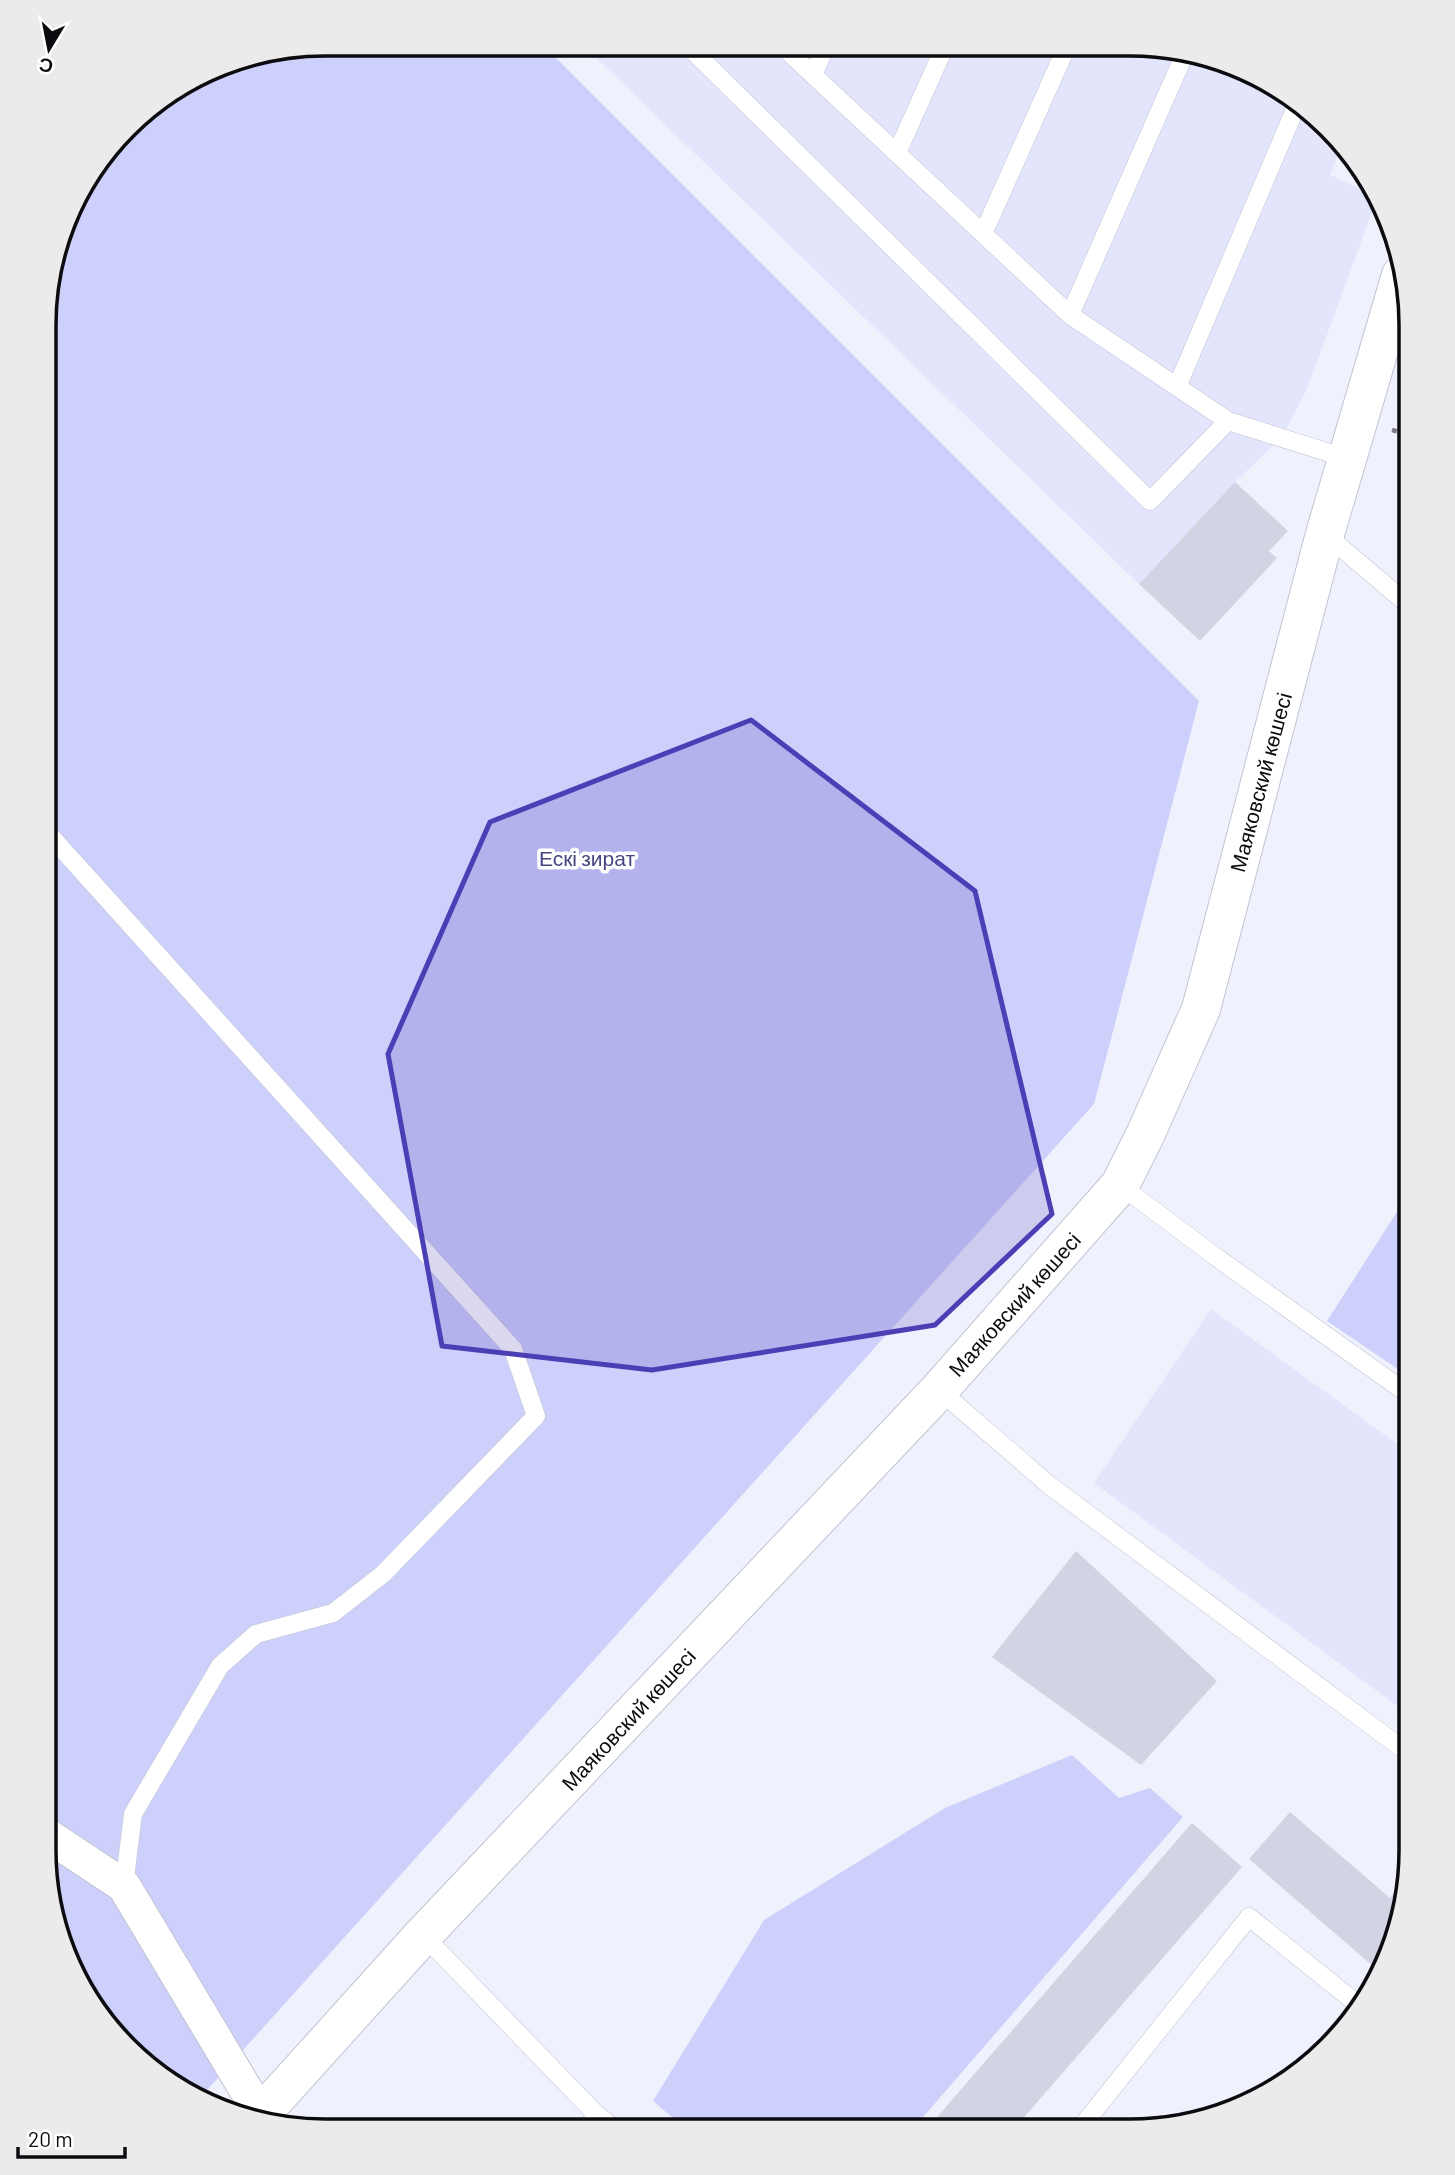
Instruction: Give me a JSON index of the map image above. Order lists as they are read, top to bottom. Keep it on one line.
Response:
{"streets":{"main road":["Маяковский көшесі"]},"parks":["Ескі зират"],"scale_bar":"20 m","north":"bottom"}
